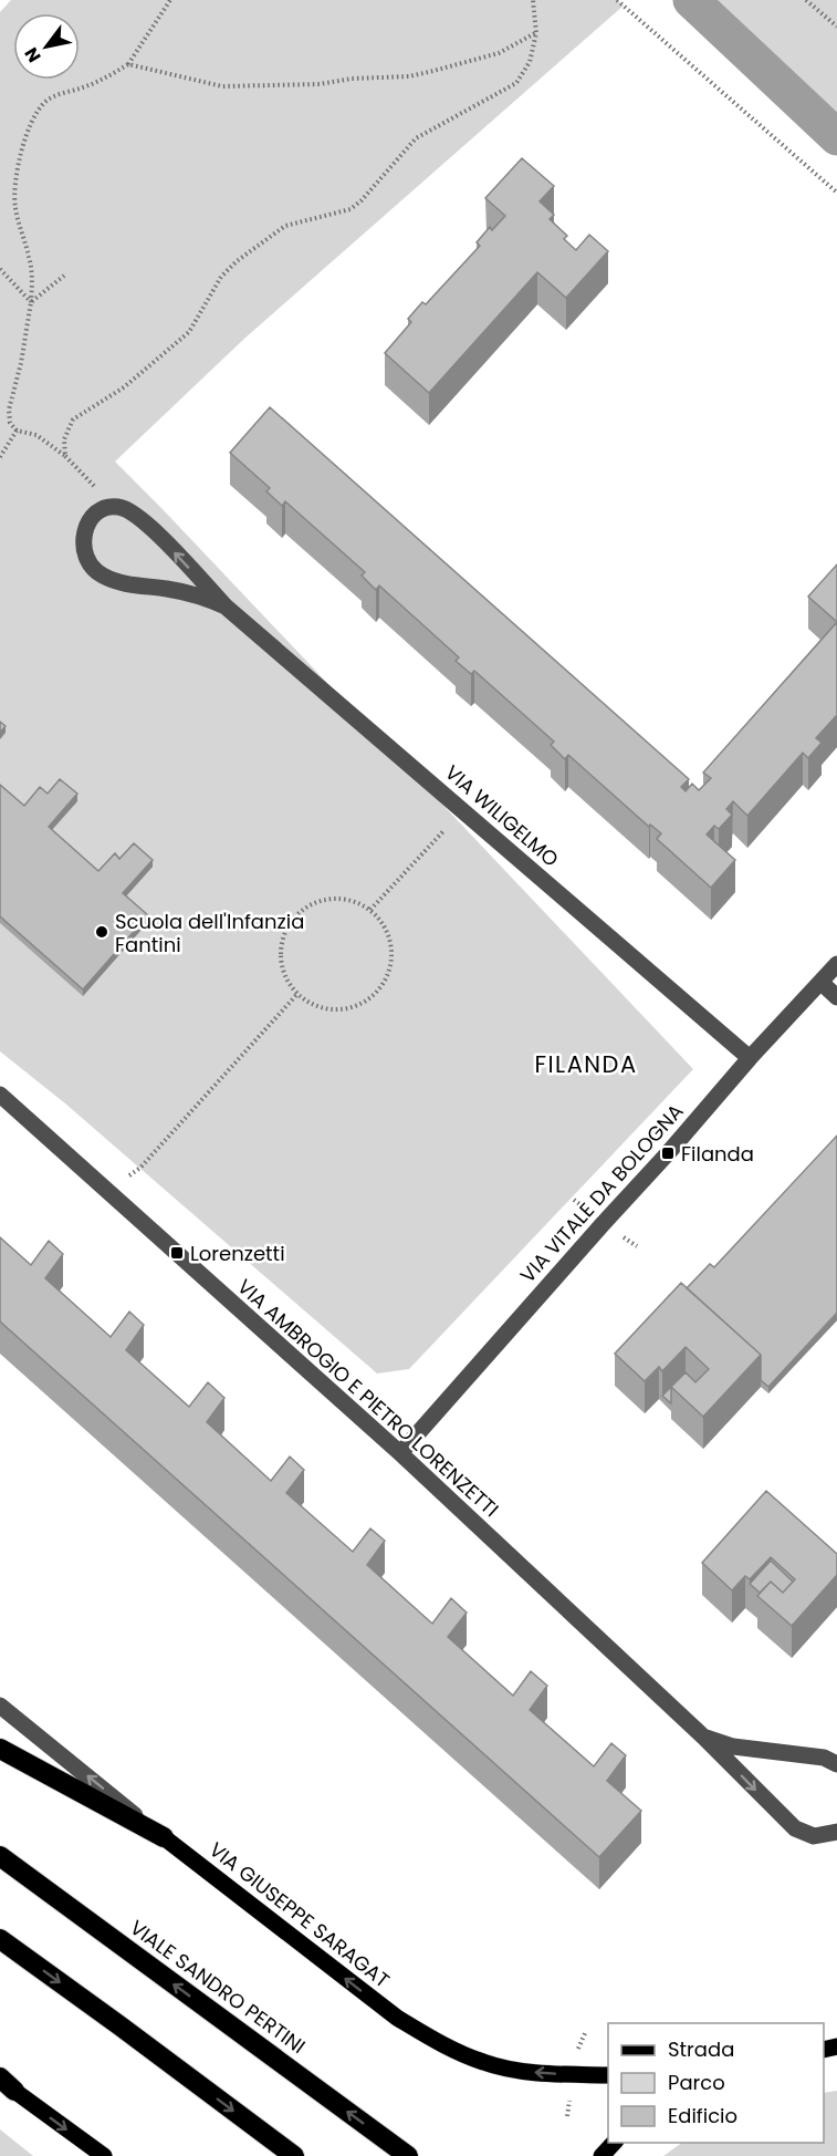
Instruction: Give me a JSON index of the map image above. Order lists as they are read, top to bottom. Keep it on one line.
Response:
{"streets":{"highway":["VIALE SANDRO PERTINI"],"main road":["VIA GIUSEPPE SARAGAT"],"street":["VIA WILIGELMO","VIA VITALE DA BOLOGNA","VIA AMBROGIO E PIETRO LORENZETTI"]},"crossings":[["VIA WILIGELMO","VIA VITALE DA BOLOGNA"],["VIA VITALE DA BOLOGNA","VIA AMBROGIO E PIETRO LORENZETTI"]],"one_way":["VIA GIUSEPPE SARAGAT"],"districts":["FILANDA"],"places":{"other":["Scuola dell'Infanzia Fantini"],"transit":["Filanda","Lorenzetti"]},"legend":["Strada","Parco","Edificio"],"north":"bottom left"}
